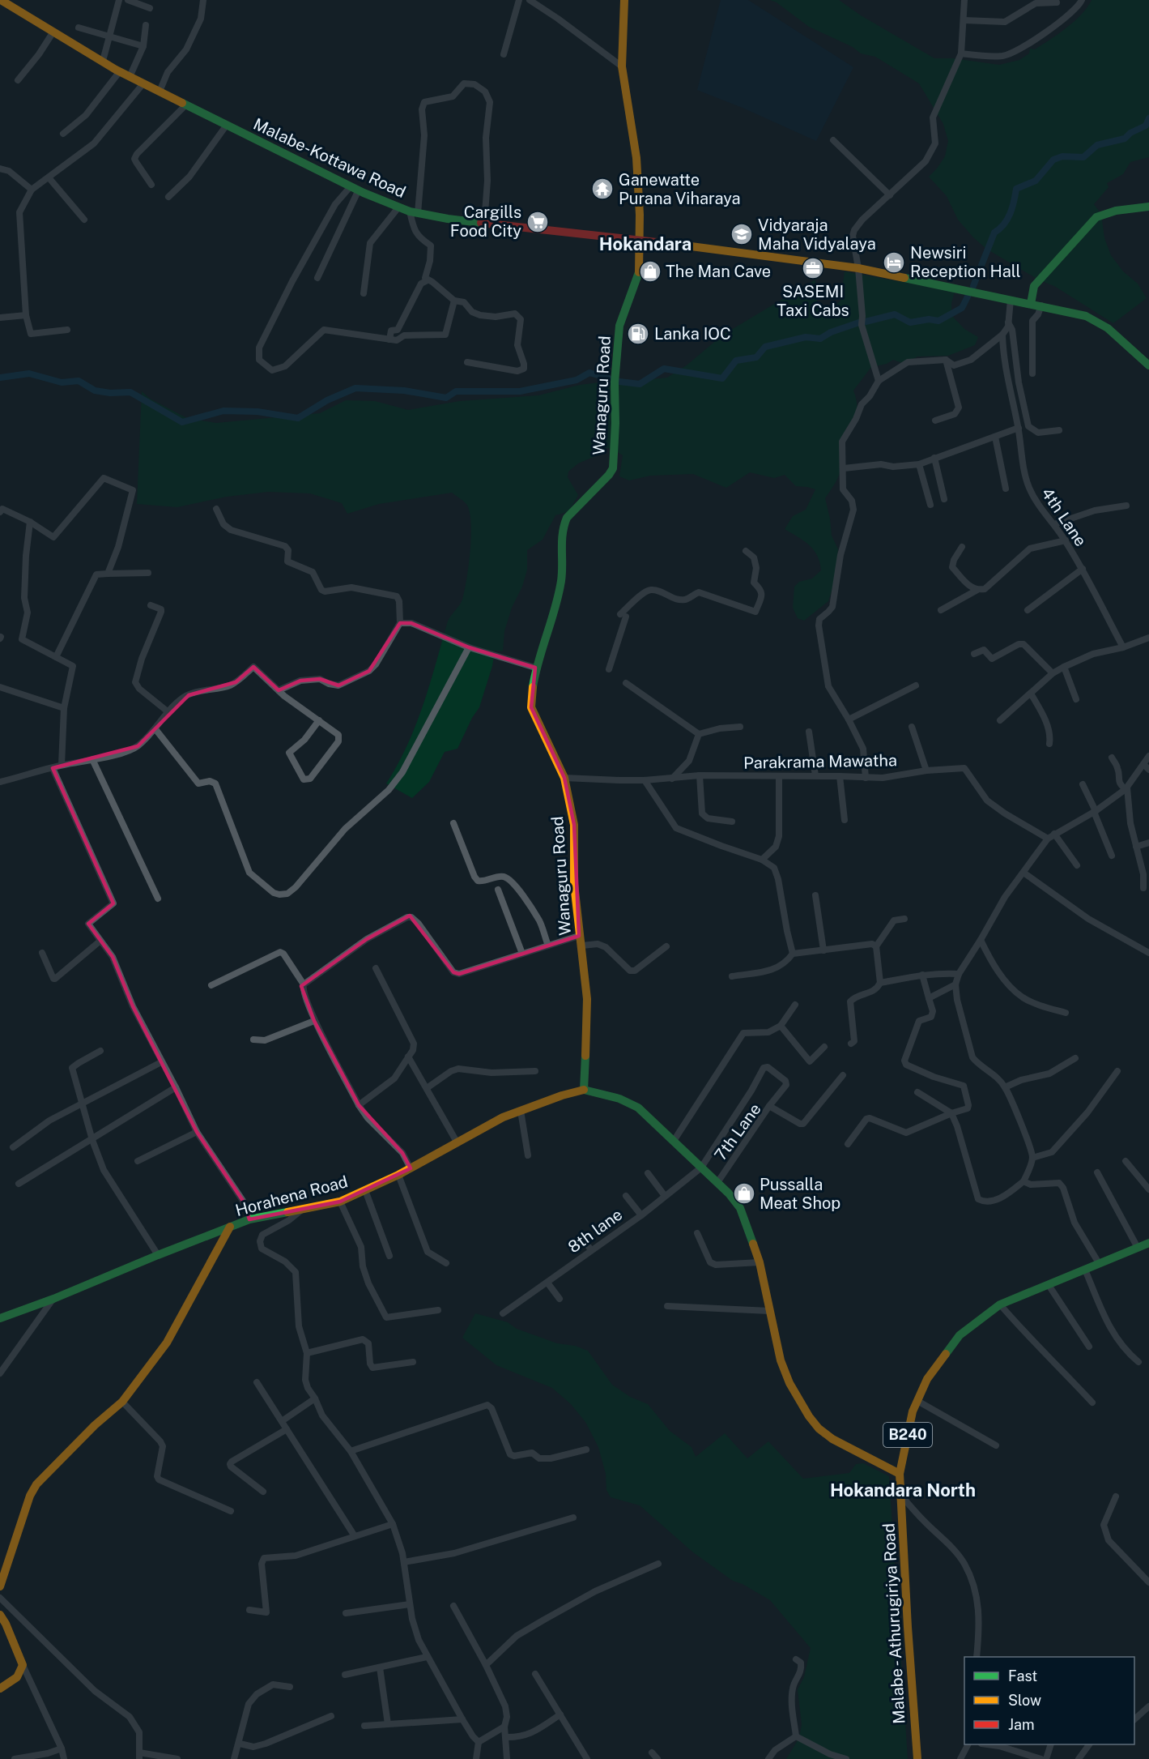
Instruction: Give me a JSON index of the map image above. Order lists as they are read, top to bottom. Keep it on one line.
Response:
{"streets":{"street":["Malabe-Kottawa Road","Wanaguru Road","4th Lane","Parakrama Mawatha","7th Lane","Horahena Road","8th lane","B240","Malabe - Athurugiriya Road"]},"crossings":[["Malabe-Kottawa Road","Wanaguru Road"],["Wanaguru Road","Parakrama Mawatha"],["Wanaguru Road","Horahena Road"],["7th Lane","8th lane"]],"districts":["Hokandara","Hokandara North"],"places":{"temple":["Ganewatte Purana Viharaya"],"supermarket":["Cargills Food City"],"school or university":["Vidyaraja Maha Vidyalaya"],"hotel":["Newsiri Reception Hall"],"office":["SASEMI Taxi Cabs"],"shop":["The Man Cave","Pussalla Meat Shop"],"fuel station":["Lanka IOC"]},"legend":["Fast","Slow","Jam"]}
